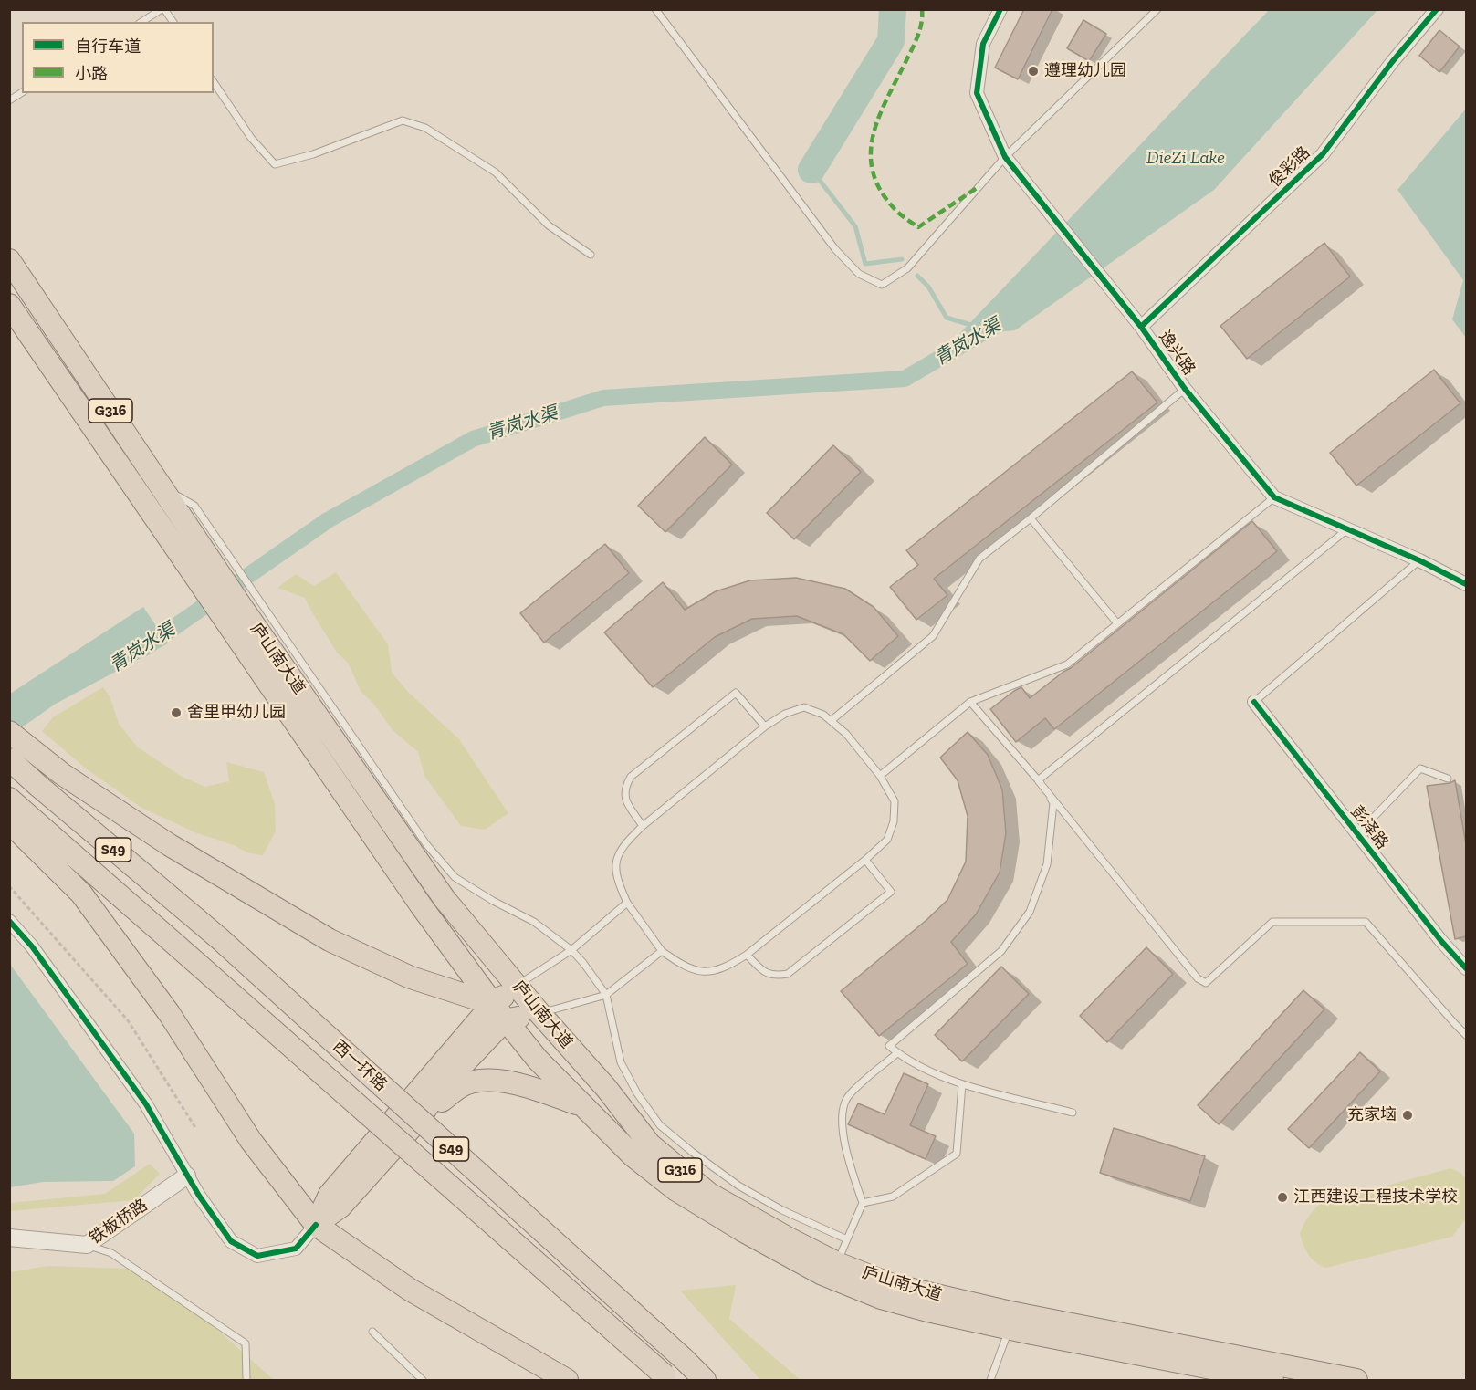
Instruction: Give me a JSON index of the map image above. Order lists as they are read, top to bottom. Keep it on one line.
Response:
{"streets":{"highway":["G316","庐山南大道","S49","西一环路"],"street":["俊彩路","逸兴路","彭泽路","铁板桥路"]},"crossings":[["俊彩路","逸兴路"]],"water":["DieZi Lake","青岚水渠"],"places":["遵理幼儿园","舍里甲幼儿园","充家垴","江西建设工程技术学校"],"legend":["自行车道","小路"]}
